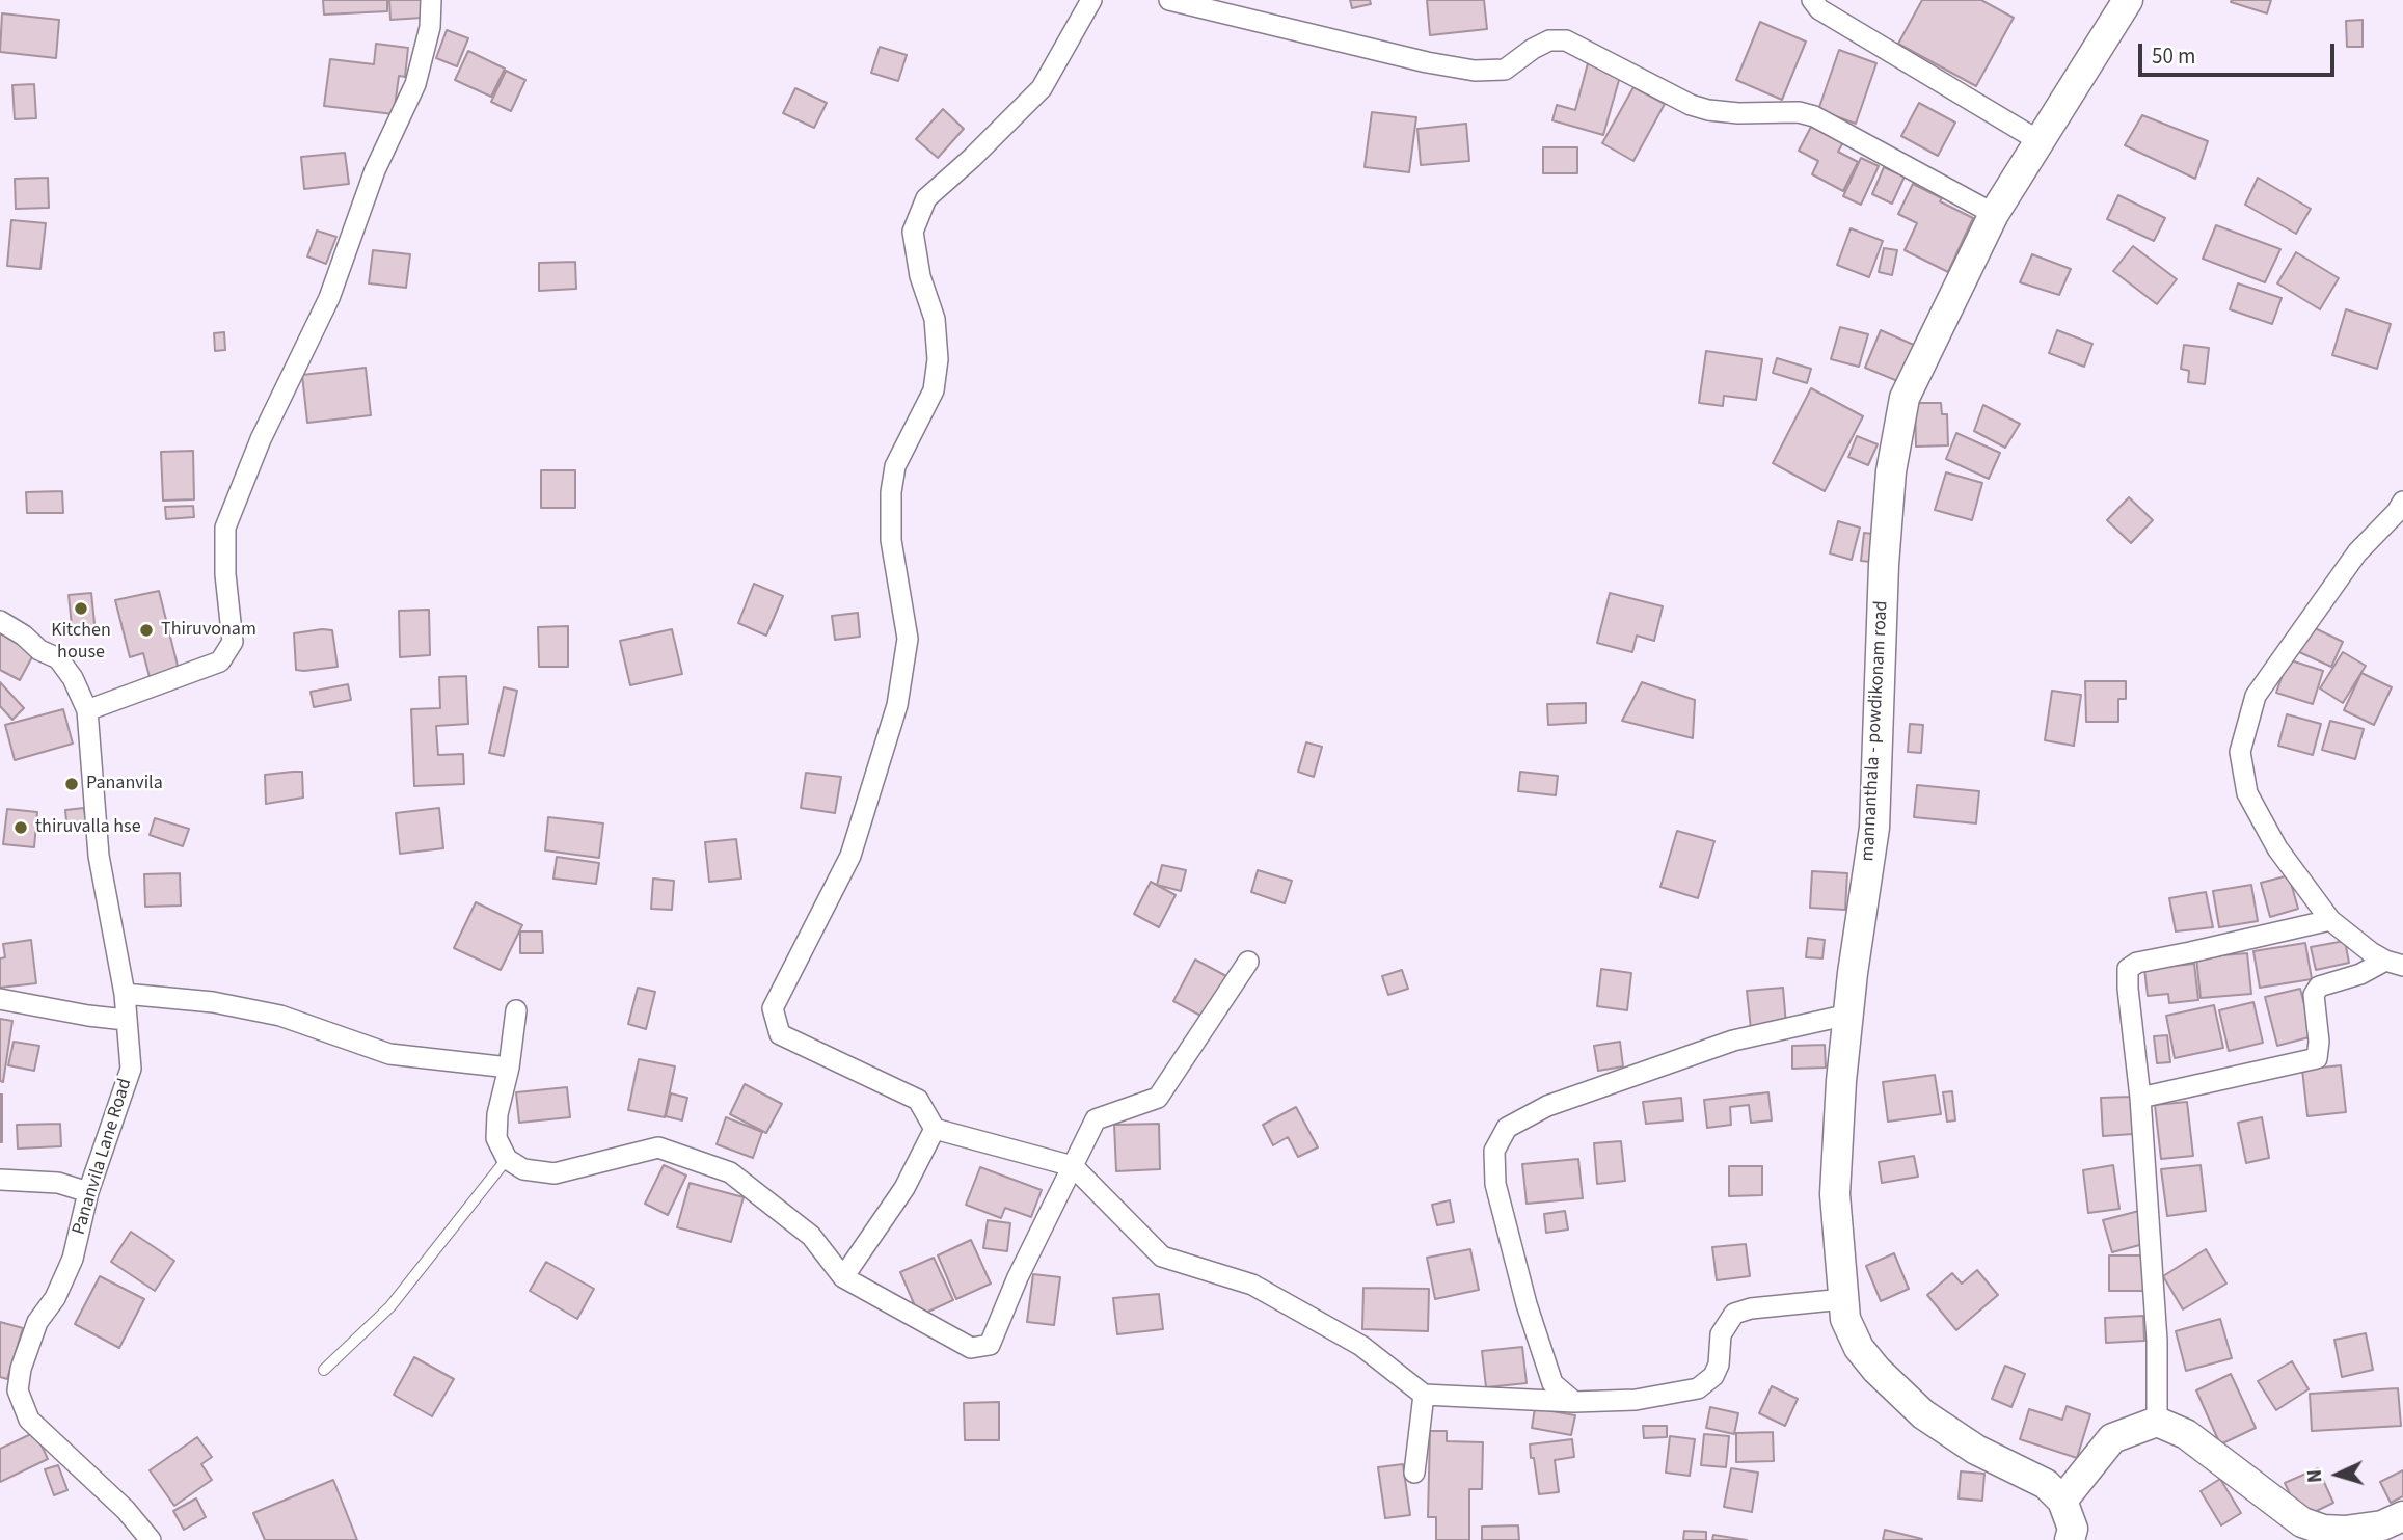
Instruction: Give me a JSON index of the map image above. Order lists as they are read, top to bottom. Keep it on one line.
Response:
{"streets":{"main road":["mannanthala - powdikonam road"],"street":["Pananvila Lane Road"]},"places":["Kitchen house","Thiruvonam","Pananvila","thiruvalla hse"],"scale_bar":"50 m","north":"left"}
